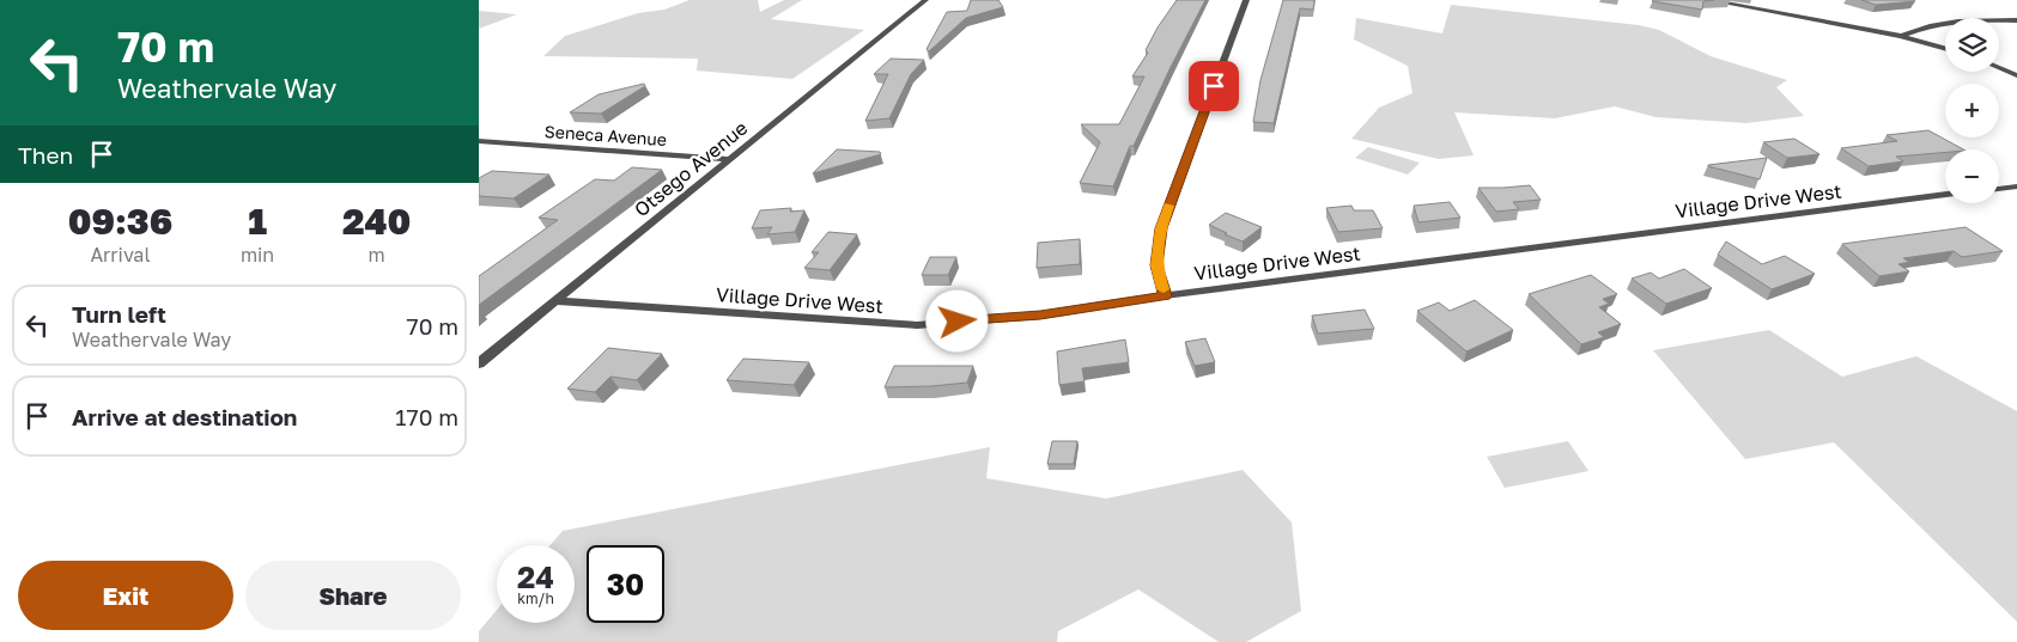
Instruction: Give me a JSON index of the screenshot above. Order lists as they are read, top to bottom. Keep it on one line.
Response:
{"streets":{"street":["Seneca Avenue","Otsego Avenue","Village Drive West"]},"crossings":[["Seneca Avenue","Otsego Avenue"],["Otsego Avenue","Village Drive West"]],"page":{"turn":["70 m","Weathervale Way"],"map_buttons":["+","−"],"then":"Then","eta":["09:36","Arrival","1","min","240","m"],"list":[{"name":"Turn left","note":"Weathervale Way","value":"70 m"},{"name":"Arrive at destination","value":"170 m"}],"speed":"24 km/h","limit":"30","buttons":["Exit","Share"]}}
